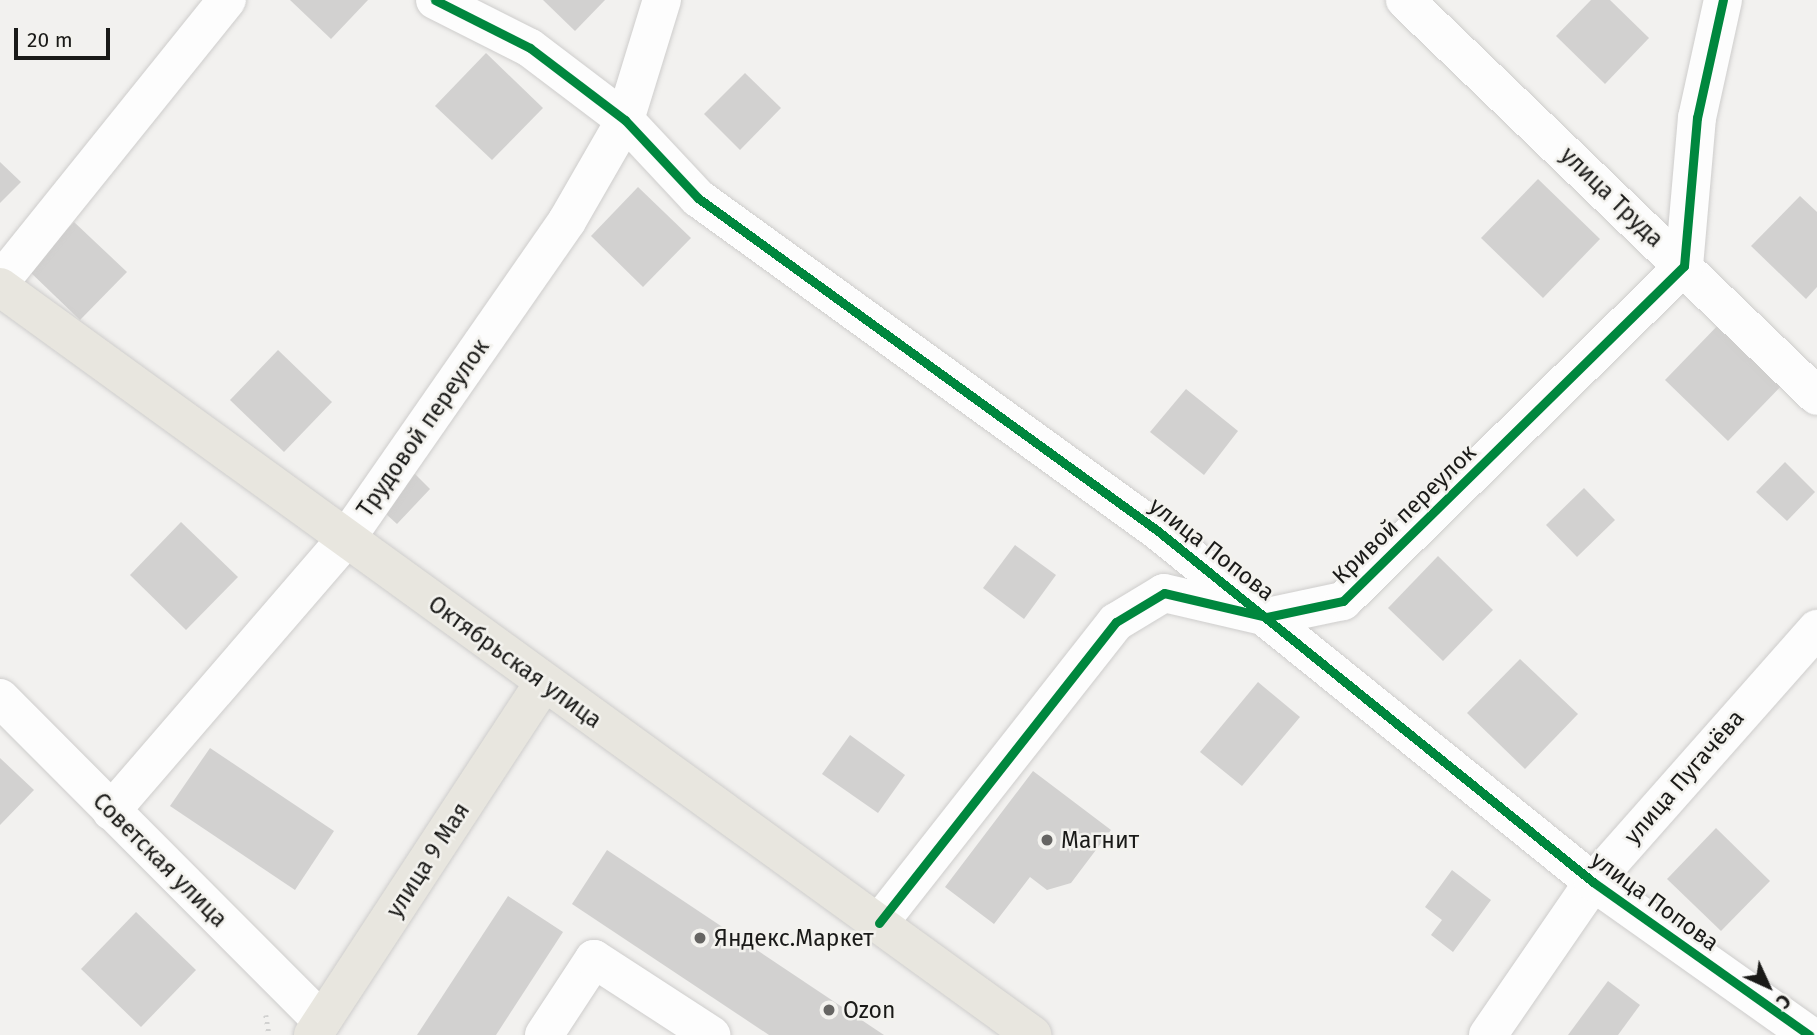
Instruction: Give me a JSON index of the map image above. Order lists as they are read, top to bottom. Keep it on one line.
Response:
{"streets":{"main road":["Октябрьская улица","улица 9 Мая"],"street":["улица Труда","Трудовой переулок","Кривой переулок","улица Попова","улица Пугачёва","Советская улица"]},"crossings":[["улица Труда","Кривой переулок"],["Трудовой переулок","улица Попова"],["Трудовой переулок","Октябрьская улица"],["Трудовой переулок","Советская улица"],["Кривой переулок","улица Попова"],["Кривой переулок","Октябрьская улица"],["улица Попова","улица Пугачёва"],["Октябрьская улица","улица 9 Мая"],["Советская улица","улица 9 Мая"]],"places":["Магнит","Яндекс.Маркет","Ozon"],"scale_bar":"20 m","north":"bottom right"}
